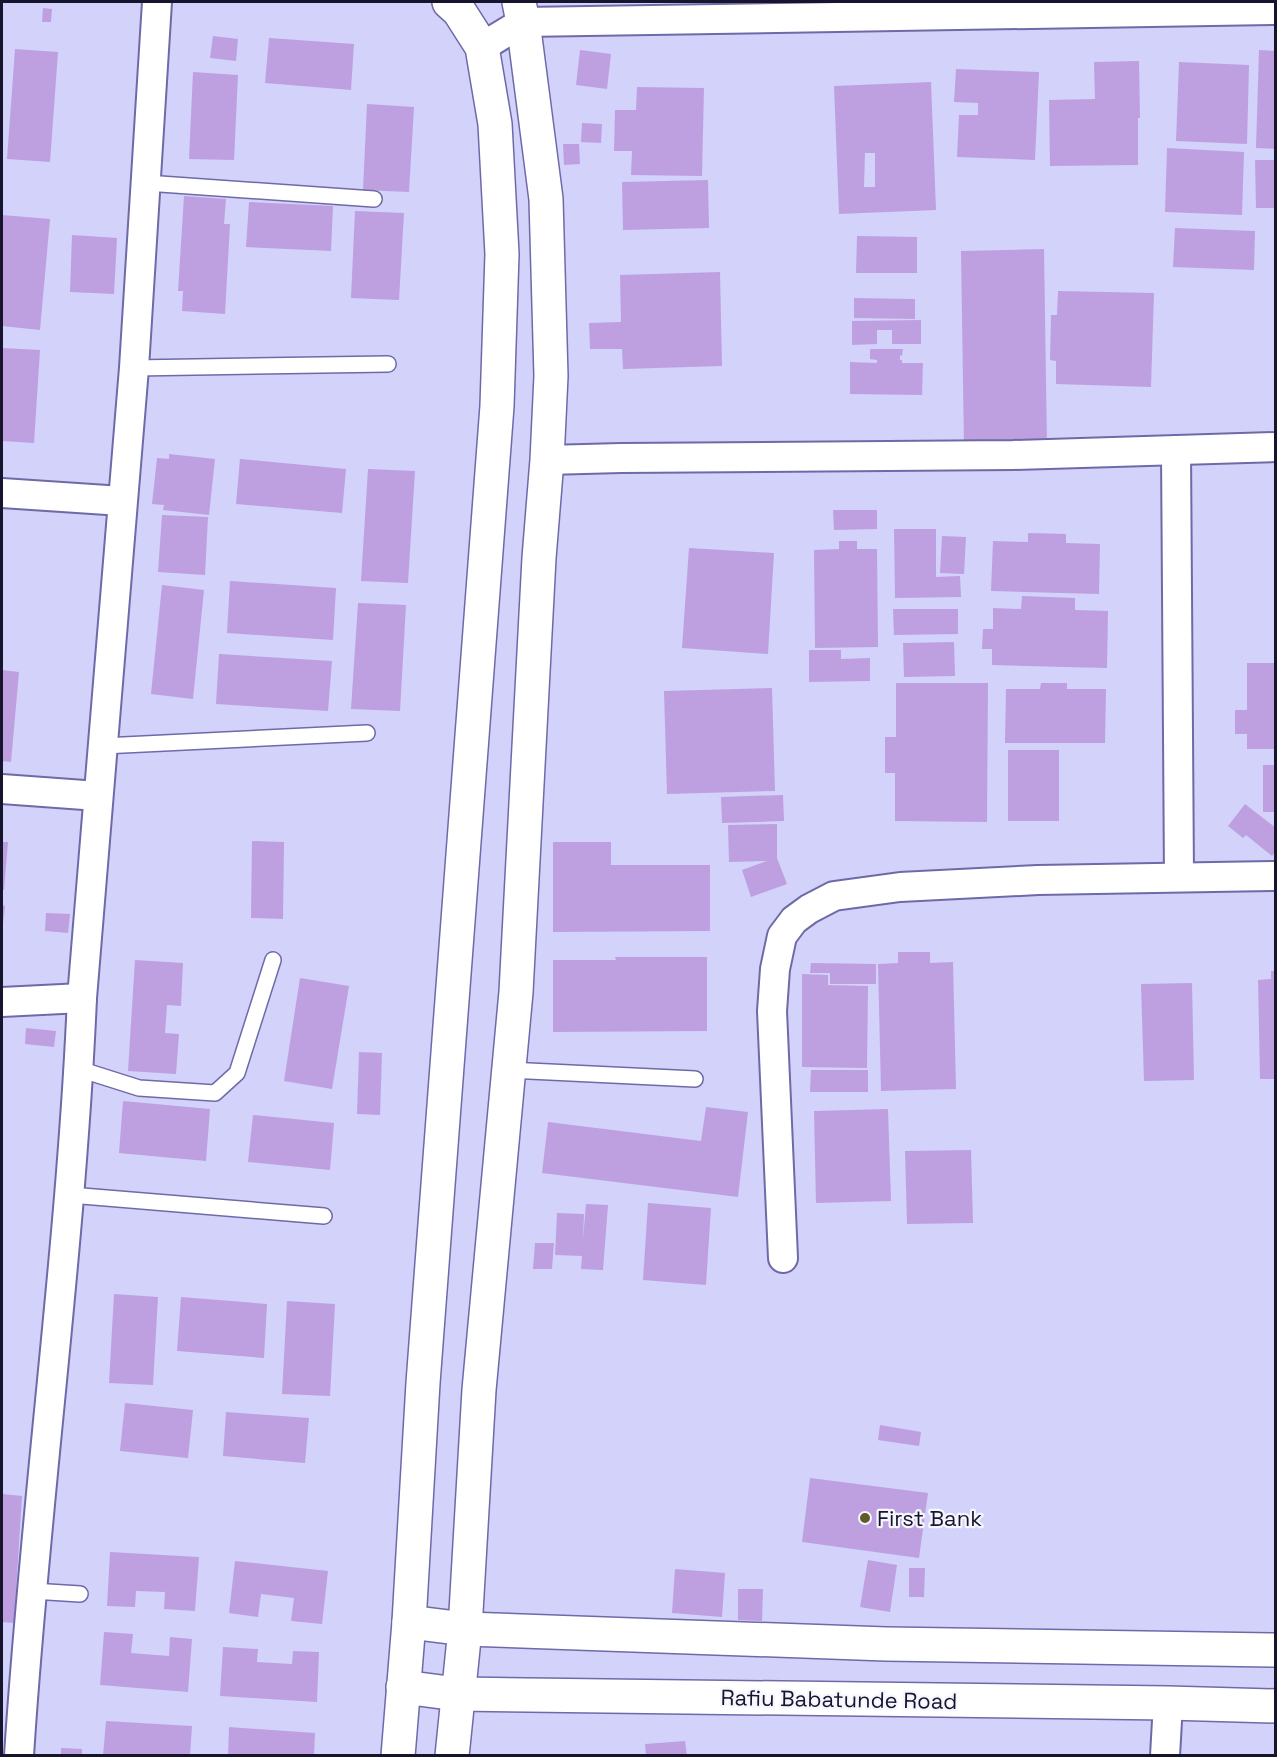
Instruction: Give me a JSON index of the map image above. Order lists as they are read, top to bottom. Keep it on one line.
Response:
{"streets":{"street":["Rafiu Babatunde Road"]},"places":["First Bank"]}
